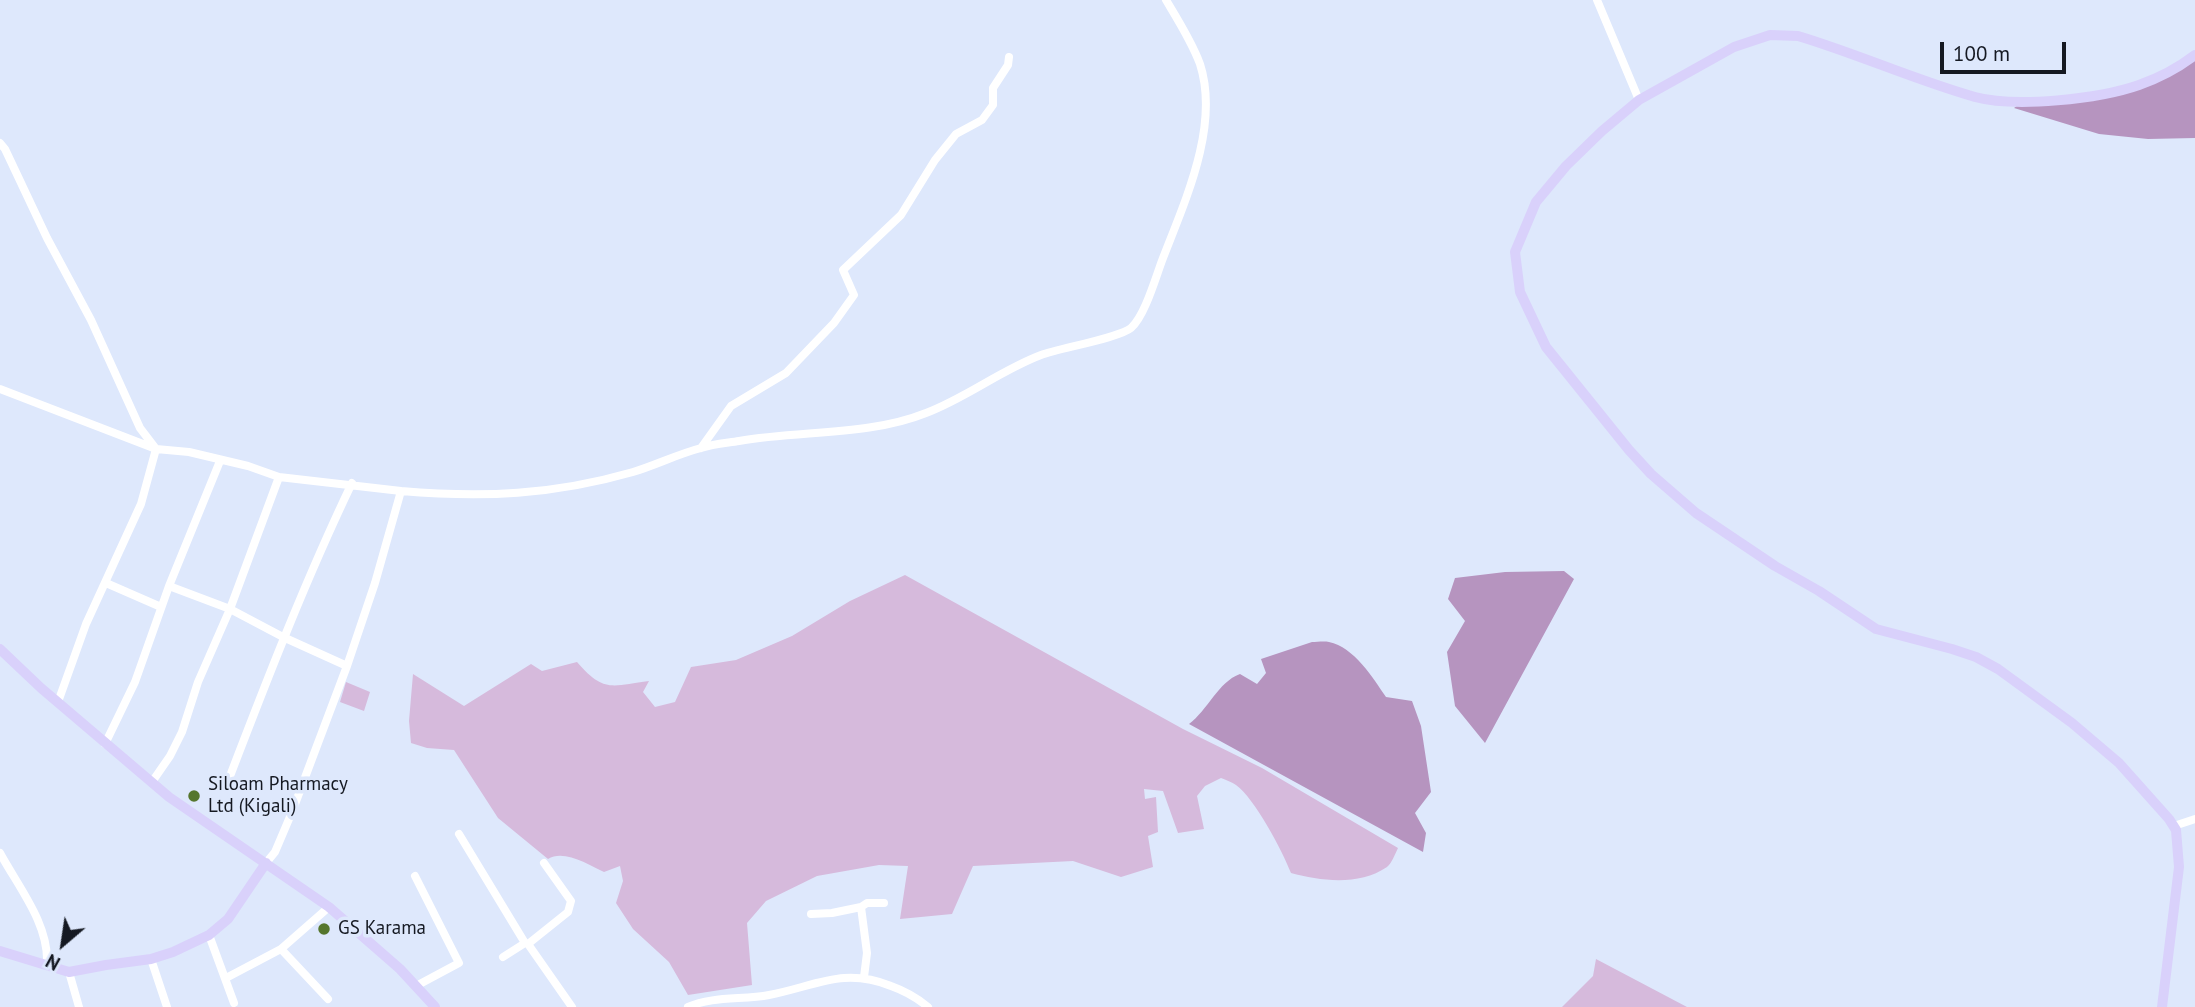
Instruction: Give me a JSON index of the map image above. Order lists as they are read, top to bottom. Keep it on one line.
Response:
{"places":["Siloam Pharmacy Ltd (Kigali)","GS Karama"],"scale_bar":"100 m","north":"bottom left"}
